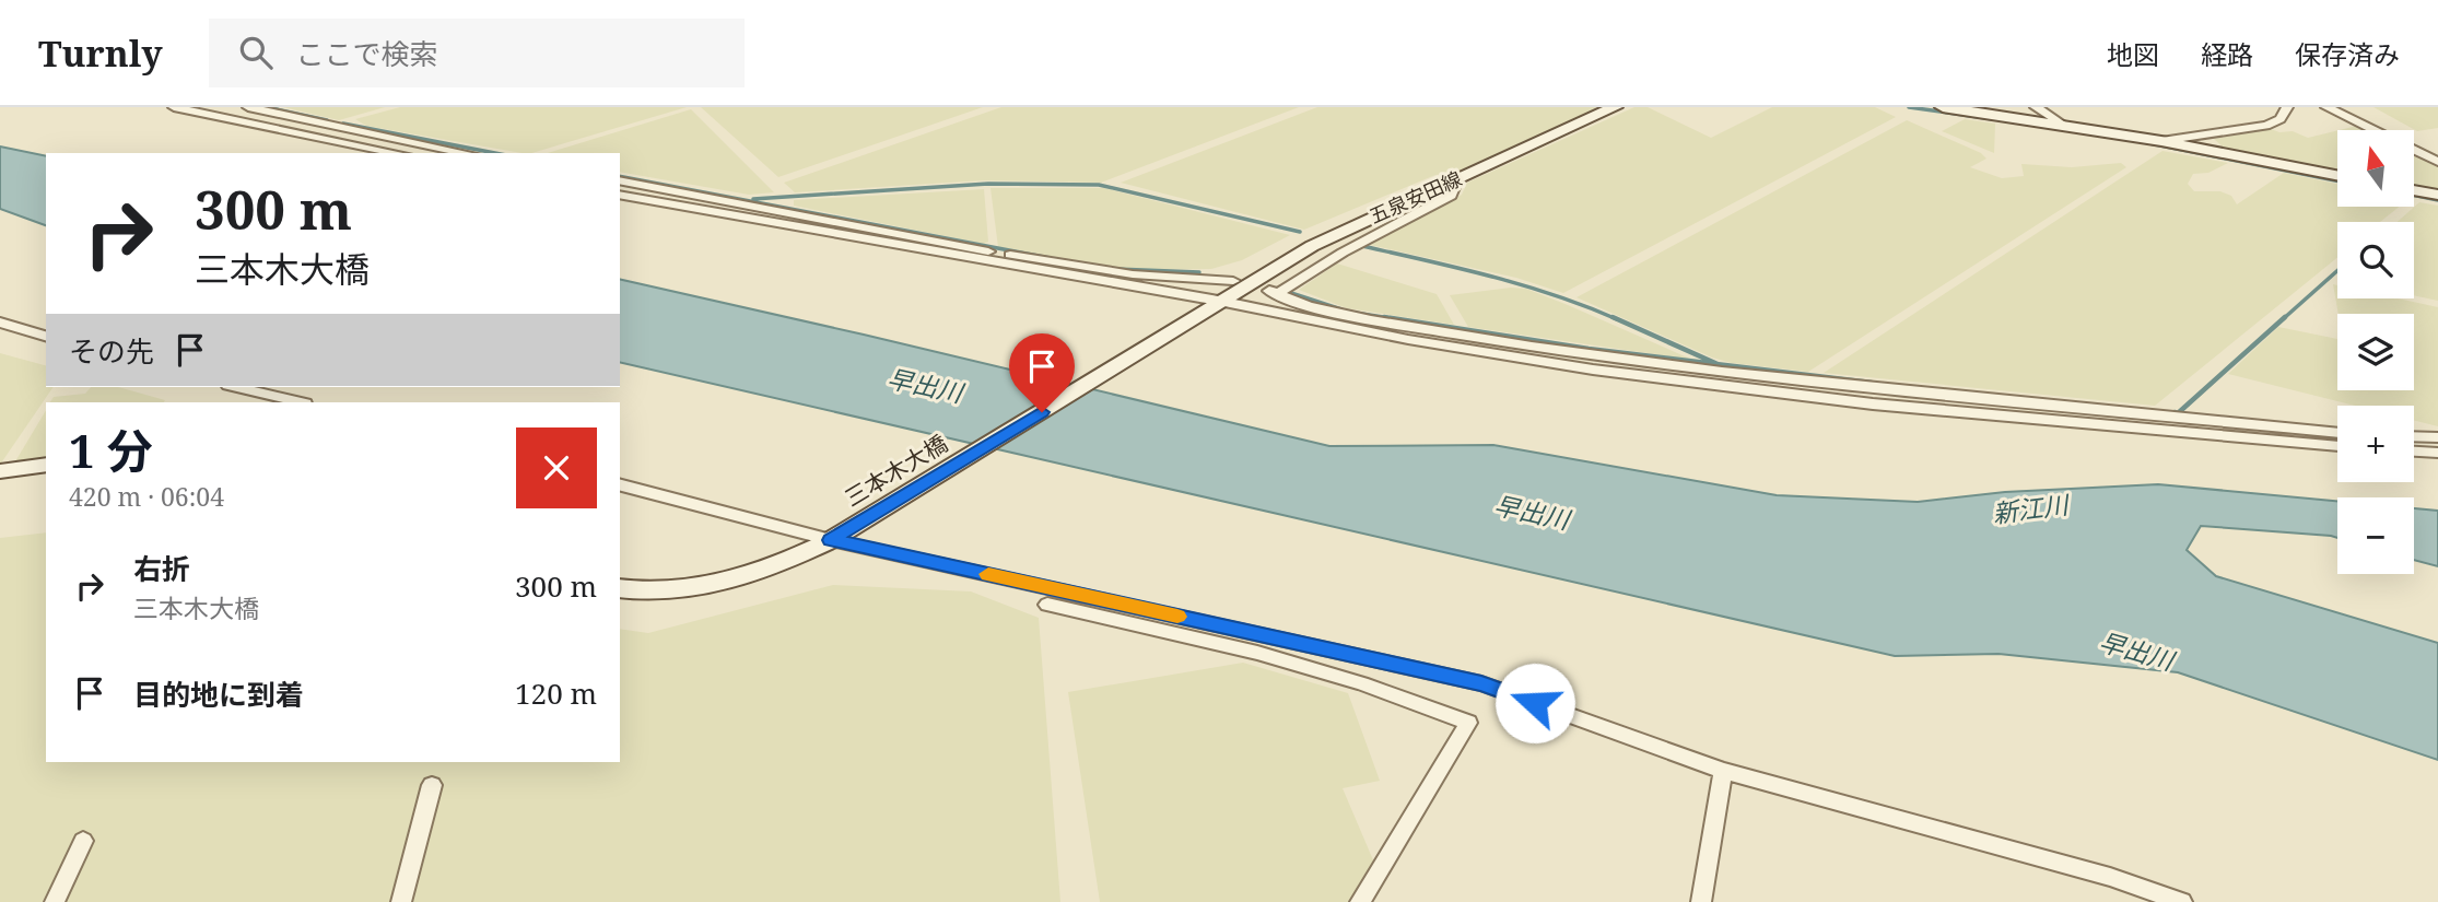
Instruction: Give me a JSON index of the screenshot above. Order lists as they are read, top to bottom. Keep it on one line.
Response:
{"streets":{"main road":["五泉安田線","三本木大橋"]},"crossings":[["五泉安田線","三本木大橋"]],"water":["早出川","新江川"],"north":"top","page":{"header":"Turnly","search":"ここで検索","nav":["地図","経路","保存済み"],"map_buttons":["+","−"],"turn":["300 m","三本木大橋"],"then":"その先","heading":["1 分","420 m · 06:04"],"list":[{"name":"右折","note":"三本木大橋","value":"300 m"},{"name":"目的地に到着","value":"120 m"}]}}
